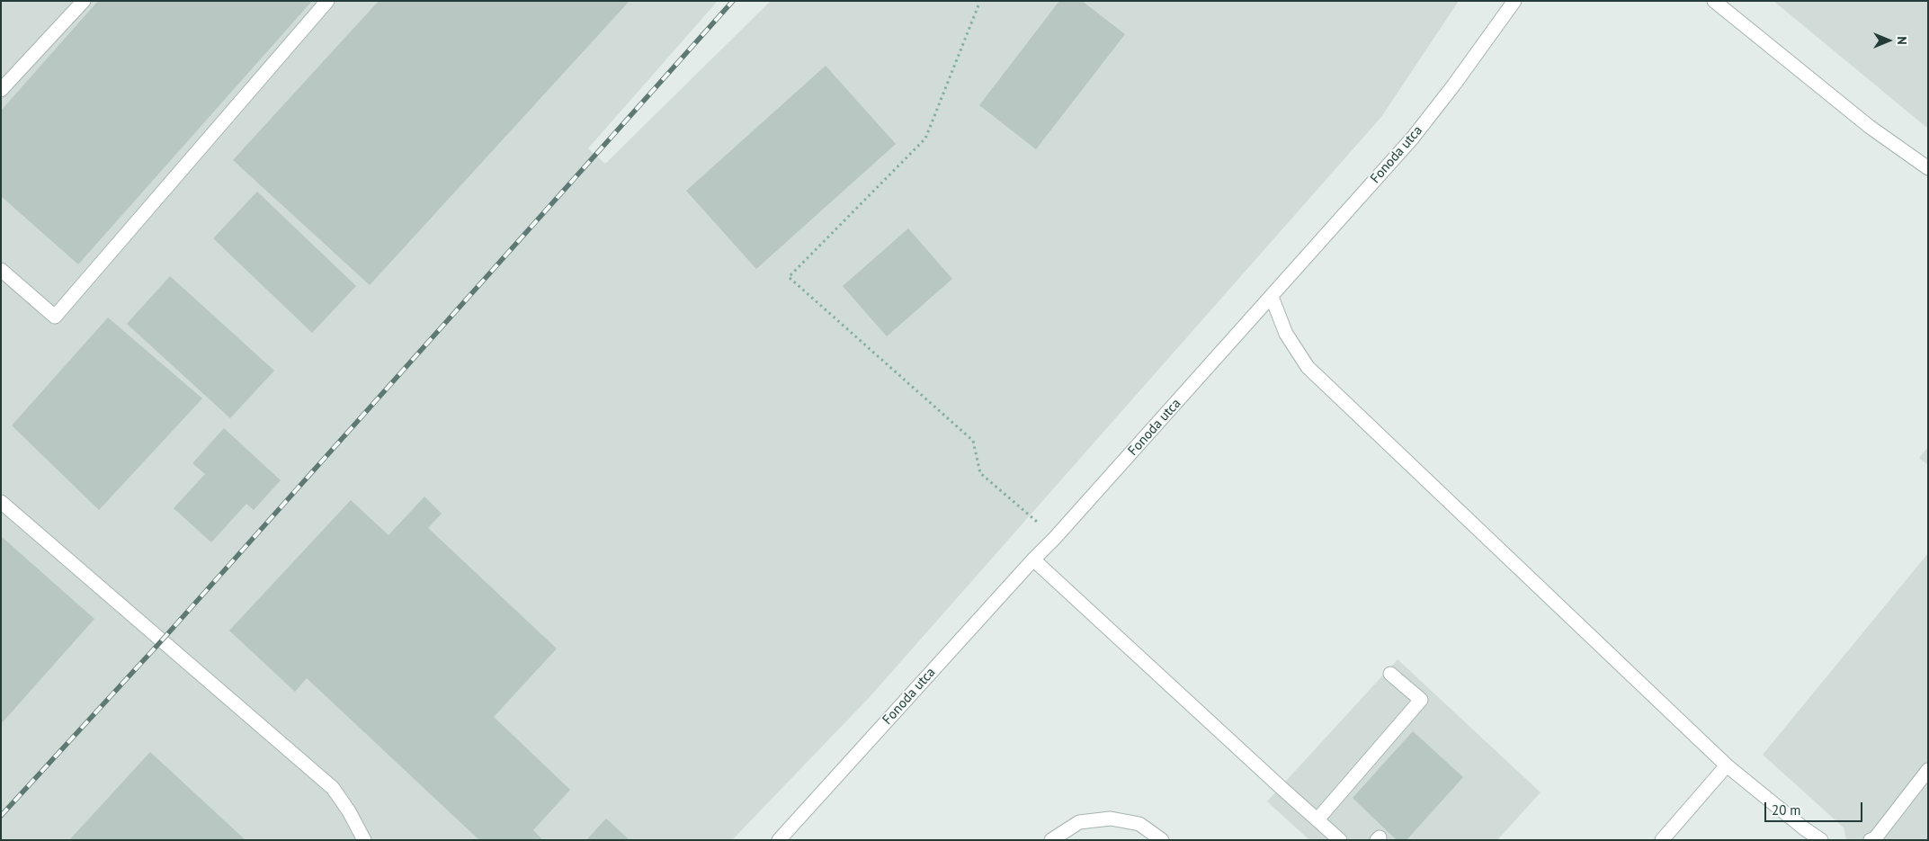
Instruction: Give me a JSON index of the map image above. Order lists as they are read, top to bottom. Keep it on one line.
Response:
{"streets":{"street":["Fonoda utca"]},"scale_bar":"20 m","north":"right"}
